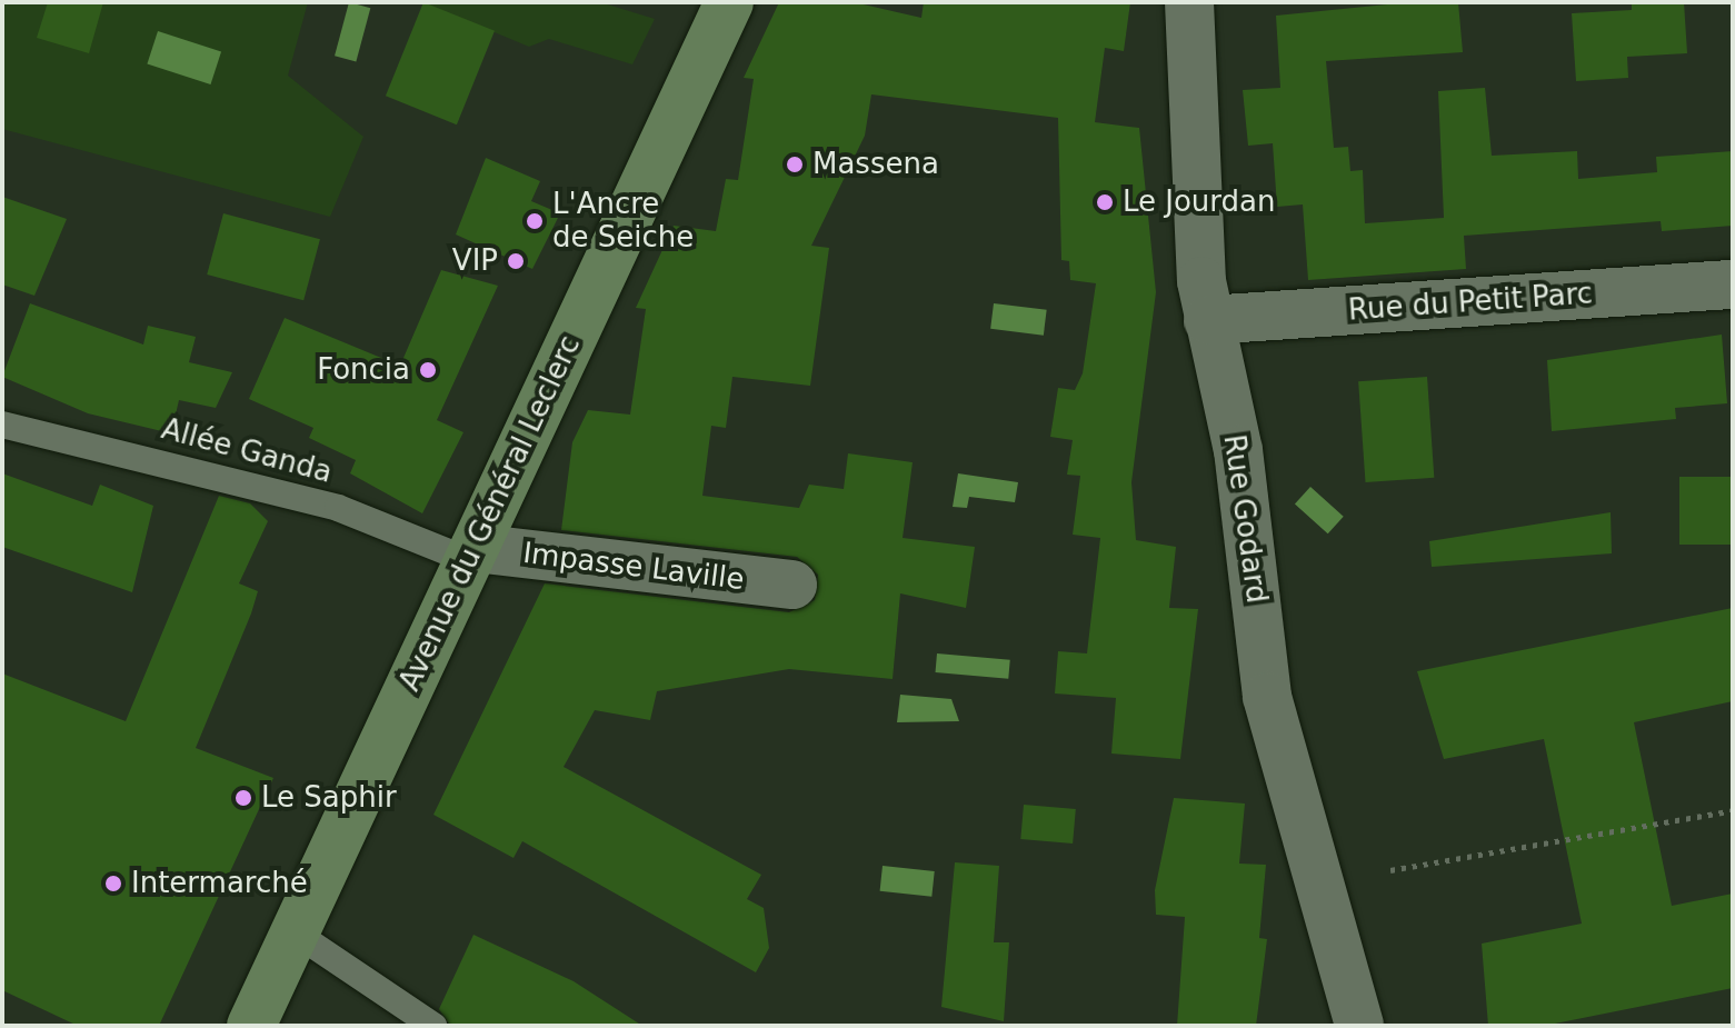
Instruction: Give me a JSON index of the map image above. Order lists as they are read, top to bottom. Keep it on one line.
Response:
{"streets":{"main road":["Avenue du Général Leclerc"],"street":["Rue du Petit Parc","Rue Godard","Impasse Laville"],"lane":["Allée Ganda"]},"crossings":[["Rue du Petit Parc","Rue Godard"],["Allée Ganda","Avenue du Général Leclerc"],["Allée Ganda","Impasse Laville"],["Avenue du Général Leclerc","Impasse Laville"]],"places":["Massena","Le Jourdan","L'Ancre de Seiche","VIP","Foncia","Le Saphir","Intermarché"]}
